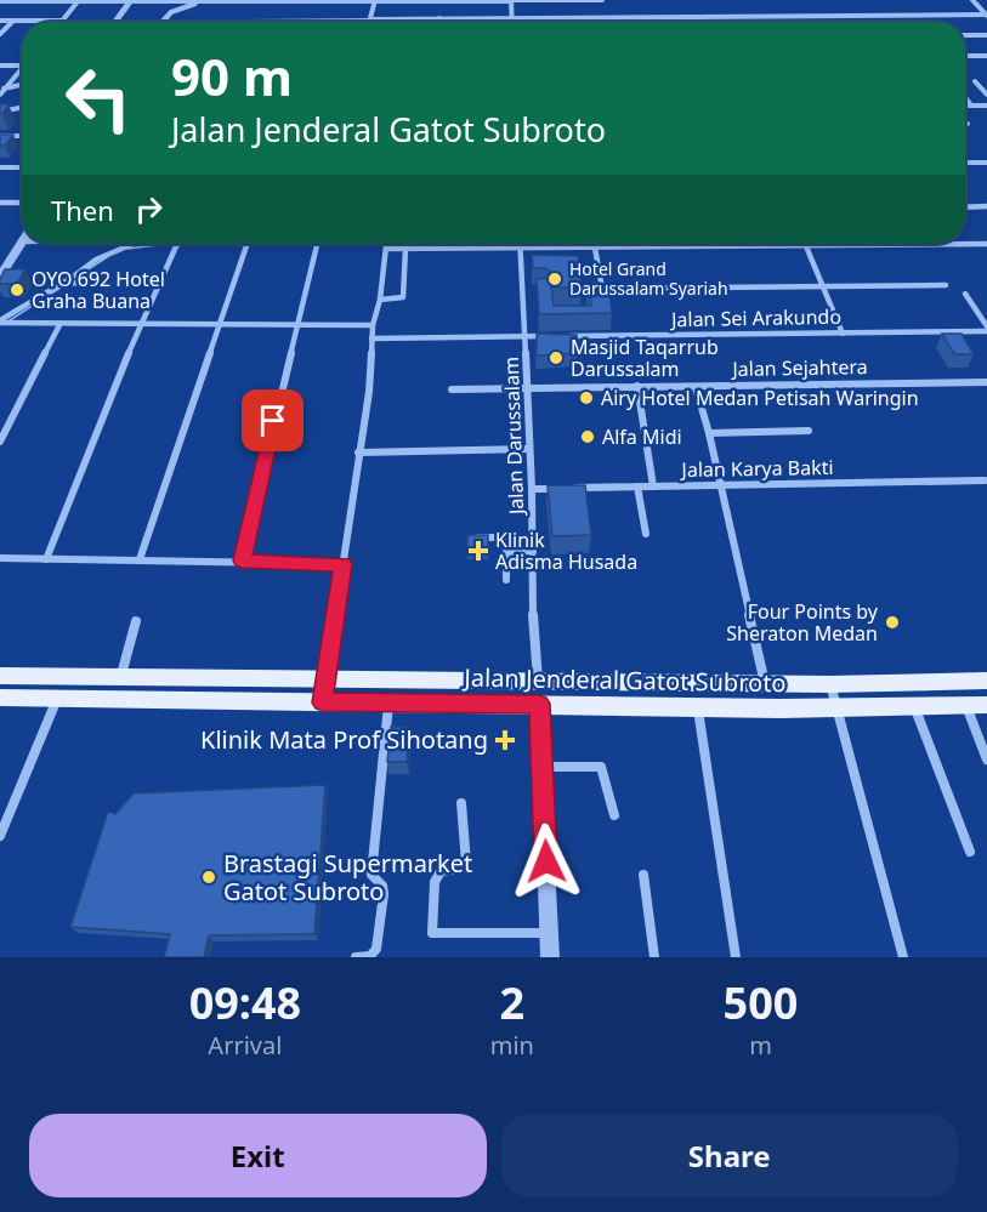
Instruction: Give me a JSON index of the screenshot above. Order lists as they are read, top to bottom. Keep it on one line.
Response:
{"streets":{"main road":["Jalan Jenderal Gatot Subroto"],"street":["Jalan Sei Arakundo","Jalan Sejahtera","Jalan Darussalam","Jalan Karya Bakti"]},"crossings":[["Jalan Sei Arakundo","Jalan Darussalam"],["Jalan Sejahtera","Jalan Darussalam"],["Jalan Darussalam","Jalan Karya Bakti"],["Jalan Darussalam","Jalan Jenderal Gatot Subroto"]],"places":{"other":["Hotel Grand Darussalam Syariah","OYO 692 Hotel Graha Buana","Masjid Taqarrub Darussalam","Airy Hotel Medan Petisah Waringin","Alfa Midi","Four Points by Sheraton Medan","Brastagi Supermarket Gatot Subroto"],"health":["Klinik Adisma Husada","Klinik Mata Prof Sihotang"]},"page":{"turn":["90 m","Jalan Jenderal Gatot Subroto"],"then":"Then","eta":["09:48","Arrival","2","min","500","m"],"buttons":["Exit","Share"]}}
